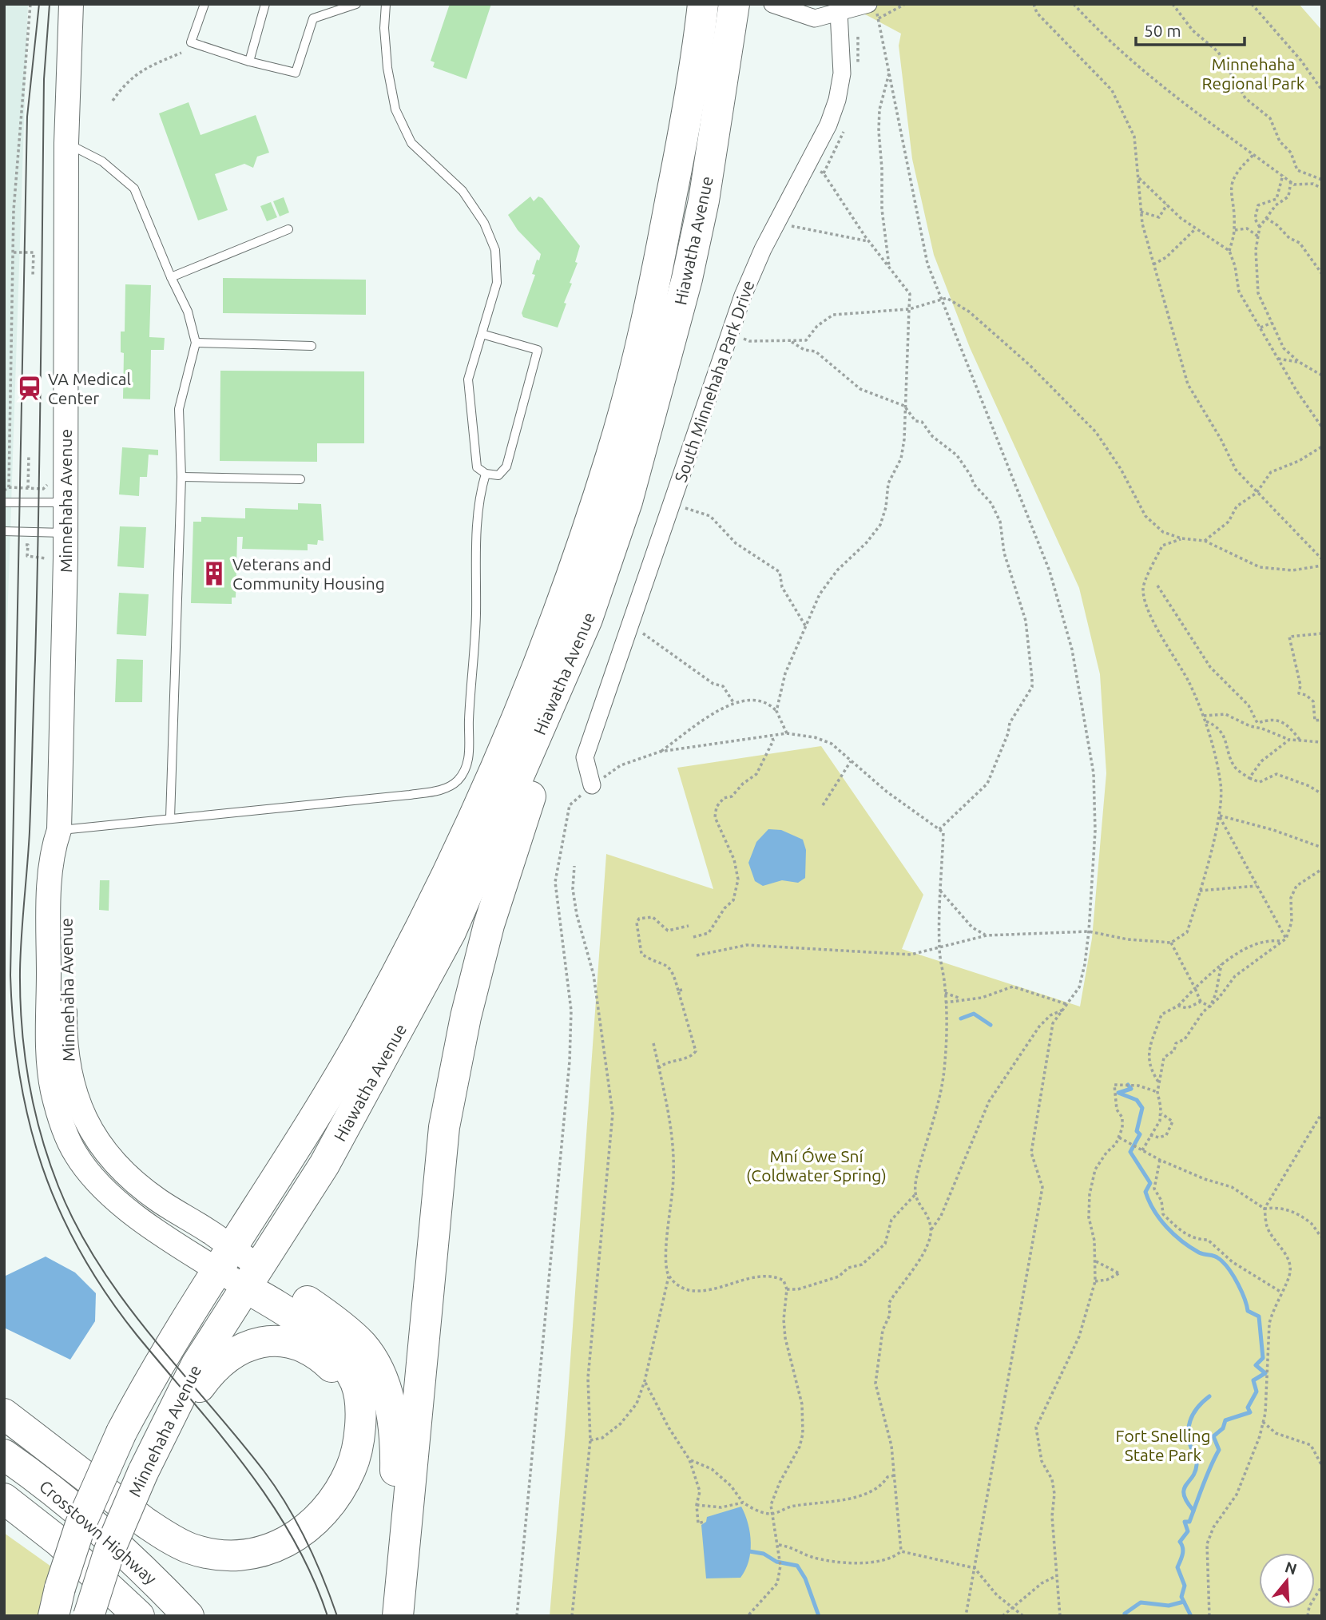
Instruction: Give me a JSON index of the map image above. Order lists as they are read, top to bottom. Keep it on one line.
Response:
{"streets":{"highway":["Hiawatha Avenue","Minnehaha Avenue","Crosstown Highway"],"street":["South Minnehaha Park Drive"]},"crossings":[["Hiawatha Avenue","Minnehaha Avenue"]],"parks":["Minnehaha Regional Park","Mní Ówe Sní (Coldwater Spring)","Fort Snelling State Park"],"places":{"station":["VA Medical Center"],"building":["Veterans and Community Housing"]},"scale_bar":"50 m","north":"top"}
